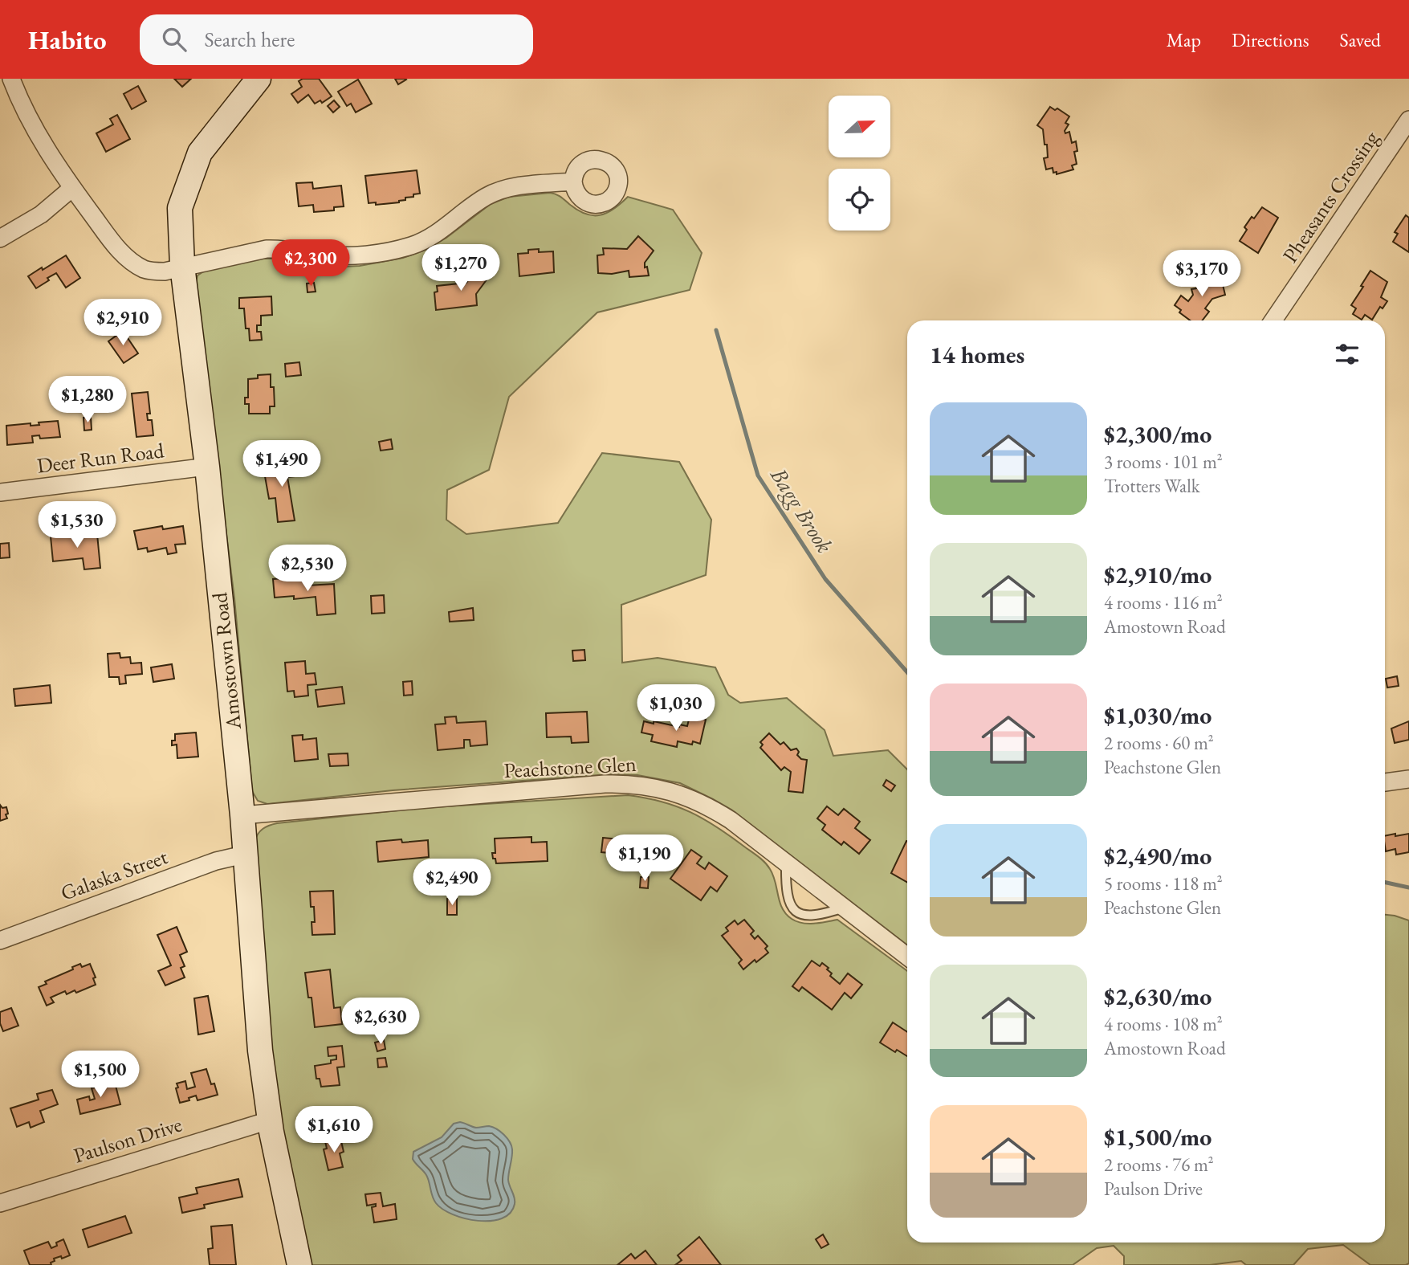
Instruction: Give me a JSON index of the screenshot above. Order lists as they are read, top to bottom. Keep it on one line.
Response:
{"streets":{"street":["Pheasants Crossing","Deer Run Road","Amostown Road","Peachstone Glen","Galaska Street","Paulson Drive"]},"crossings":[["Deer Run Road","Amostown Road"],["Amostown Road","Peachstone Glen"],["Amostown Road","Galaska Street"],["Amostown Road","Paulson Drive"]],"water":["Bagg Brook"],"north":"right","page":{"header":"Habito","search":"Search here","nav":["Map","Directions","Saved"],"price":["$2,300","$1,270","$3,170","$2,910","$1,280","$1,490","$1,530","$2,530","$1,030","$1,190","$2,490","$2,630","$1,500","$1,610"],"heading":"14 homes","list":[{"name":"$2,300/mo","note":"3 rooms · 101 m² · Trotters Walk"},{"name":"$2,910/mo","note":"4 rooms · 116 m² · Amostown Road"},{"name":"$1,030/mo","note":"2 rooms · 60 m² · Peachstone Glen"},{"name":"$2,490/mo","note":"5 rooms · 118 m² · Peachstone Glen"},{"name":"$2,630/mo","note":"4 rooms · 108 m² · Amostown Road"},{"name":"$1,500/mo","note":"2 rooms · 76 m² · Paulson Drive"}]}}
